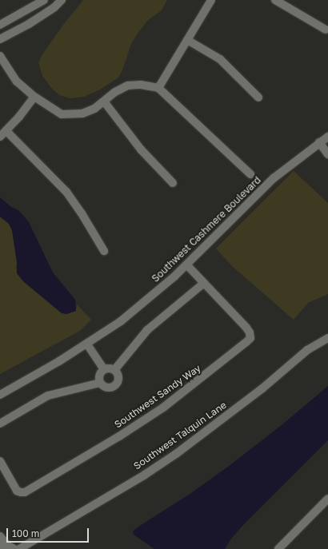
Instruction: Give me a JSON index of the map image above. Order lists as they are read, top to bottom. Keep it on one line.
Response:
{"streets":{"street":["Southwest Cashmere Boulevard","Southwest Sandy Way","Southwest Talquin Lane"]},"crossings":[["Southwest Cashmere Boulevard","Southwest Sandy Way"]],"scale_bar":"100 m"}
